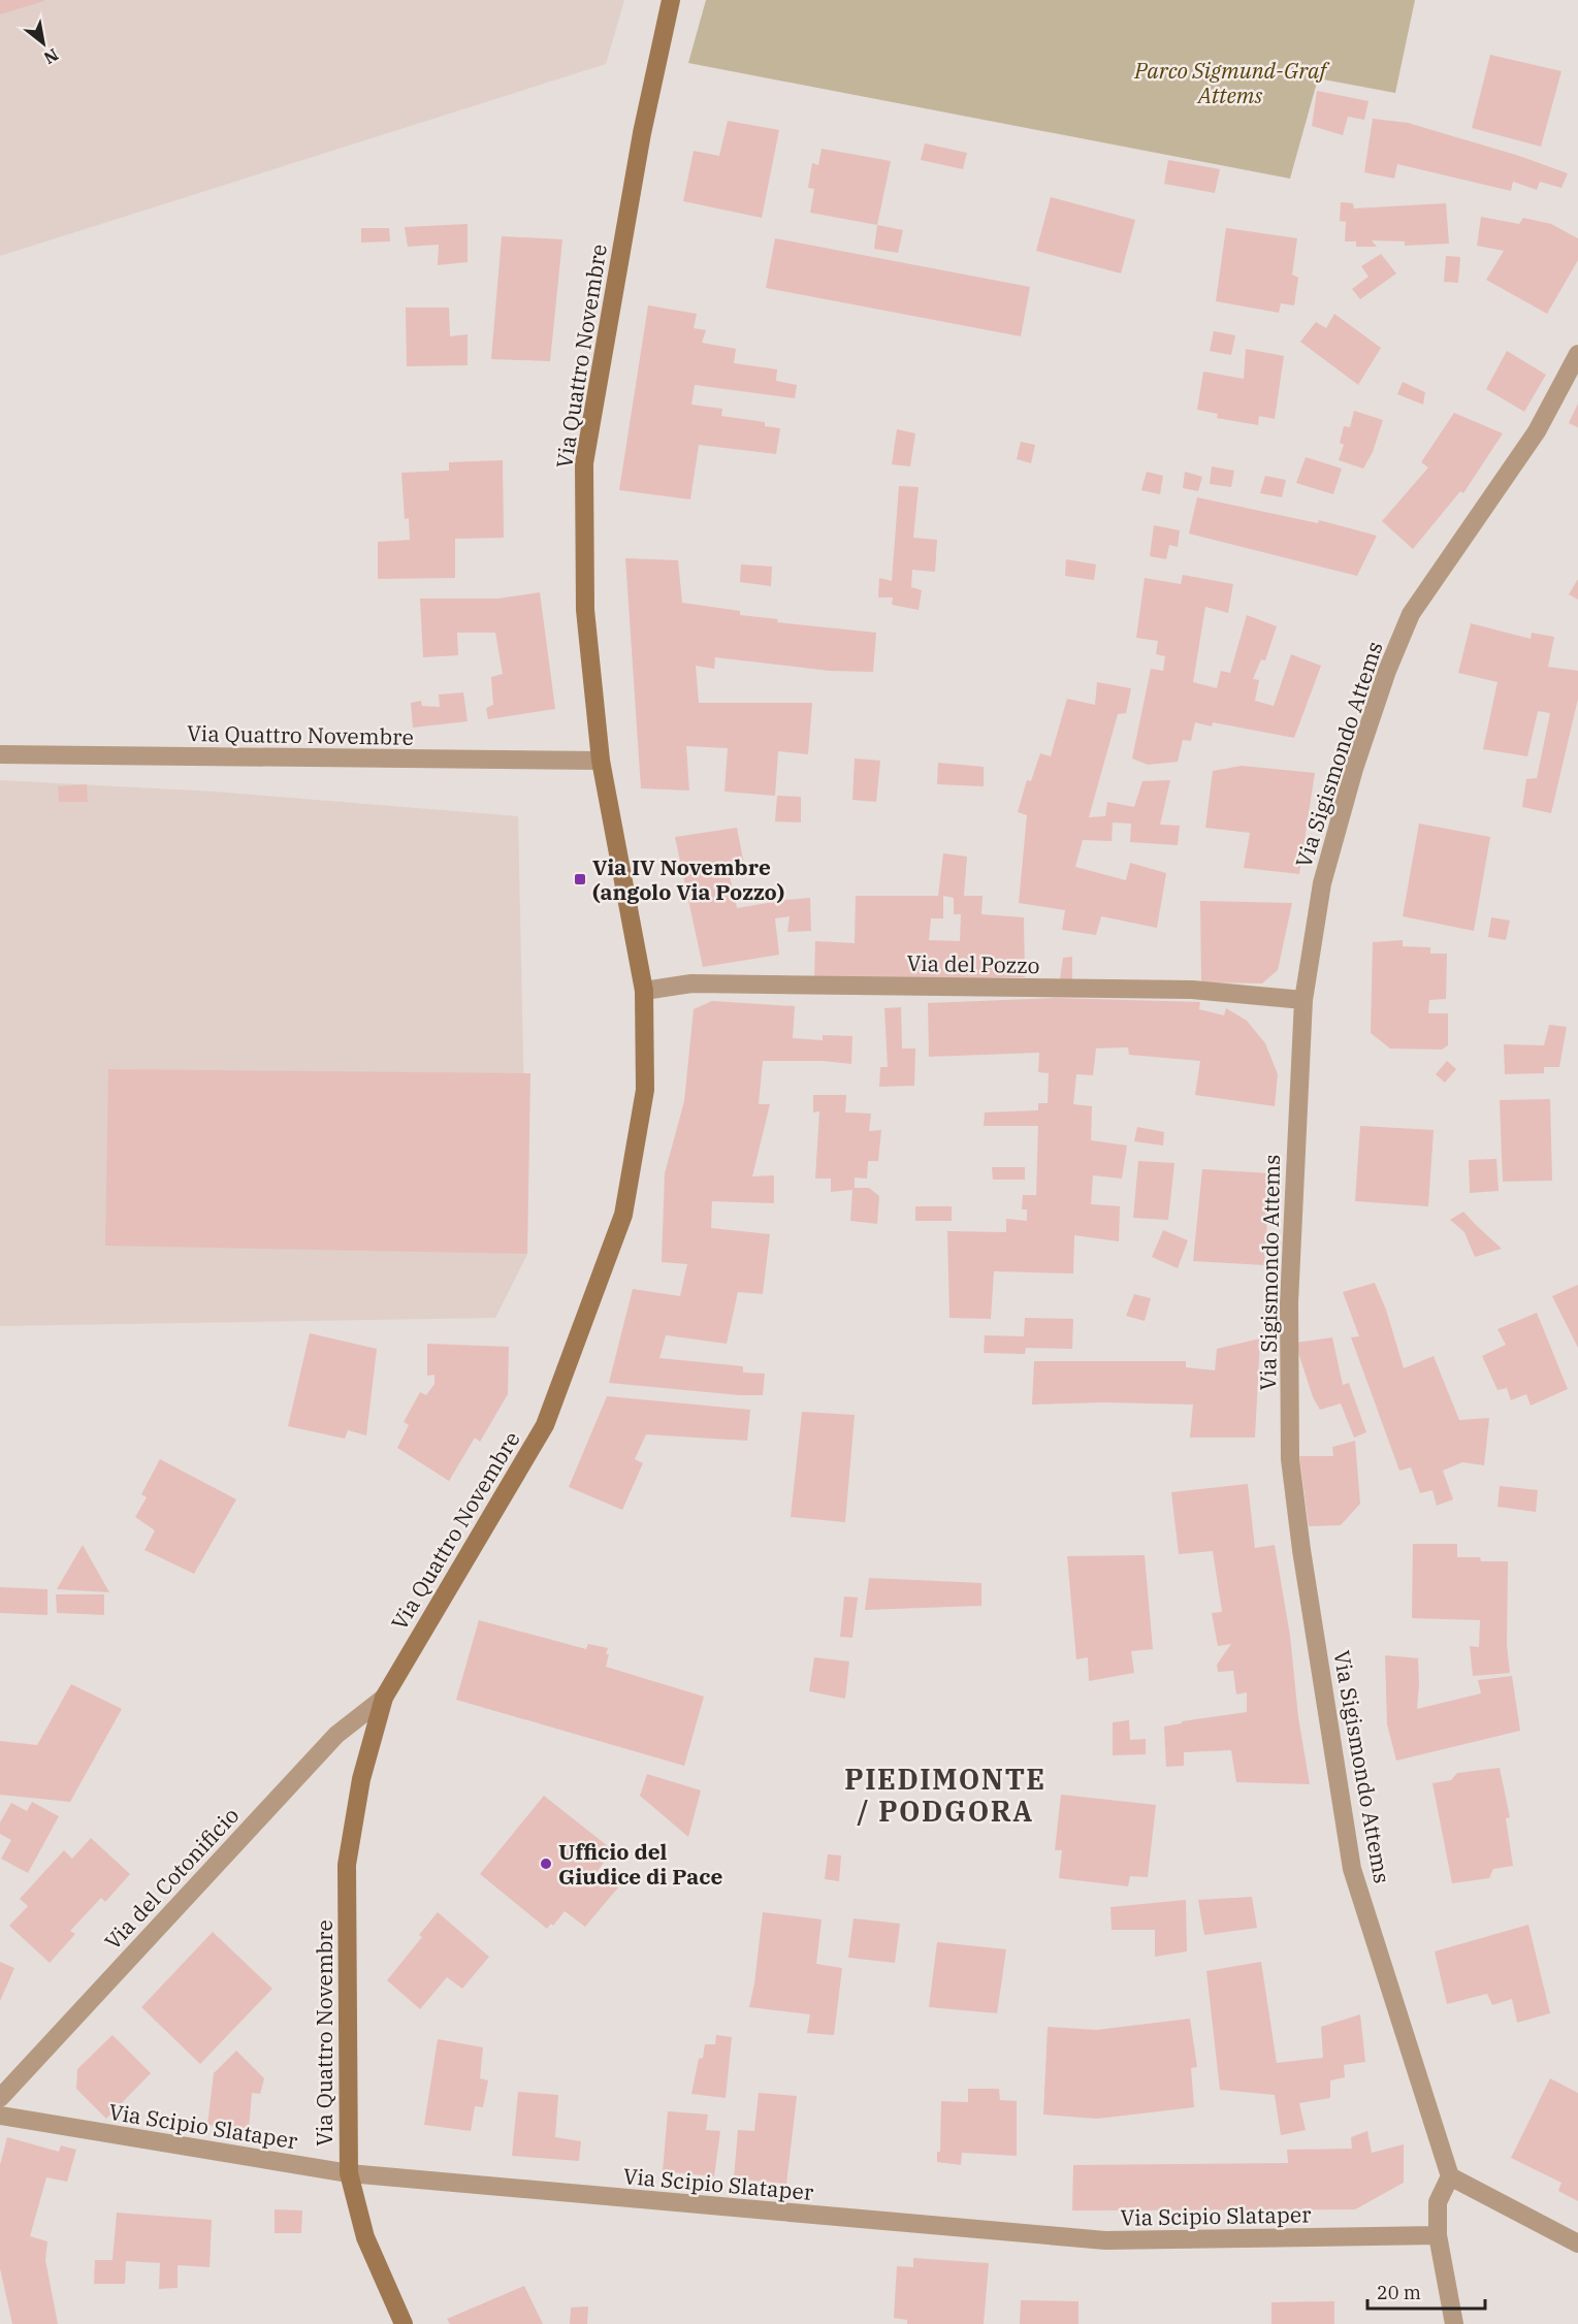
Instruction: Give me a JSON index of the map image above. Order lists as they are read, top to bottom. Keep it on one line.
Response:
{"streets":{"main road":["Via Quattro Novembre"],"street":["Via Sigismondo Attems","Via del Pozzo","Via del Cotonificio","Via Scipio Slataper"]},"crossings":[["Via Quattro Novembre","Via del Pozzo"],["Via Quattro Novembre","Via del Cotonificio"],["Via Quattro Novembre","Via Scipio Slataper"],["Via Sigismondo Attems","Via del Pozzo"]],"districts":["PIEDIMONTE / PODGORA"],"parks":["Parco Sigmund-Graf Attems"],"places":{"transit":["Via IV Novembre (angolo Via Pozzo)"],"other":["Ufficio del Giudice di Pace"]},"scale_bar":"20 m","north":"bottom right"}
